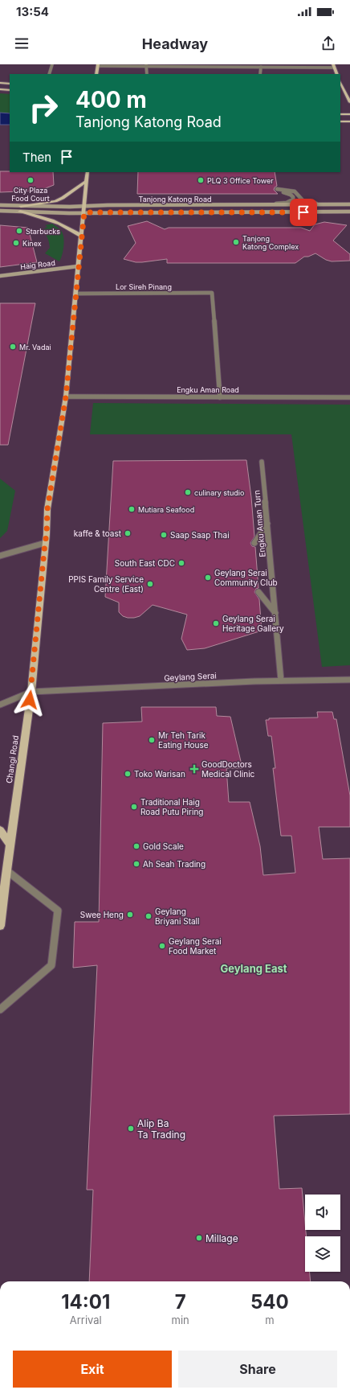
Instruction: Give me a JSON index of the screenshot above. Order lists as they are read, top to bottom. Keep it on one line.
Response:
{"streets":{"main road":["Tanjong Katong Road","Haig Road","Changi Road"],"street":["Lor Sireh Pinang","Engku Aman Road","Engku Aman Turn","Geylang Serai"]},"crossings":[["Tanjong Katong Road","Changi Road"],["Haig Road","Changi Road"],["Lor Sireh Pinang","Engku Aman Road"],["Lor Sireh Pinang","Changi Road"],["Engku Aman Road","Changi Road"],["Engku Aman Turn","Geylang Serai"],["Geylang Serai","Changi Road"]],"districts":["Geylang East"],"places":{"other":["City Plaza Food Court","PLQ 3 Office Tower","Starbucks","Tanjong Katong Complex","Kinex","Mr. Vadai","culinary studio","Mutiara Seafood","kaffe & toast","Saap Saap Thai","South East CDC","Geylang Serai Community Club","PPIS Family Service Centre (East)","Geylang Serai Heritage Gallery","Mr Teh Tarik Eating House","Toko Warisan","Traditional Haig Road Putu Piring","Gold Scale","Ah Seah Trading","Swee Heng","Geylang Briyani Stall","Geylang Serai Food Market","Alip Ba Ta Trading","Millage"],"health":["GoodDoctors Medical Clinic"]},"page":{"status":"13:54","header":"Headway","turn":["400 m","Tanjong Katong Road"],"then":"Then","eta":["14:01","Arrival","7","min","540","m"],"buttons":["Exit","Share"]}}
